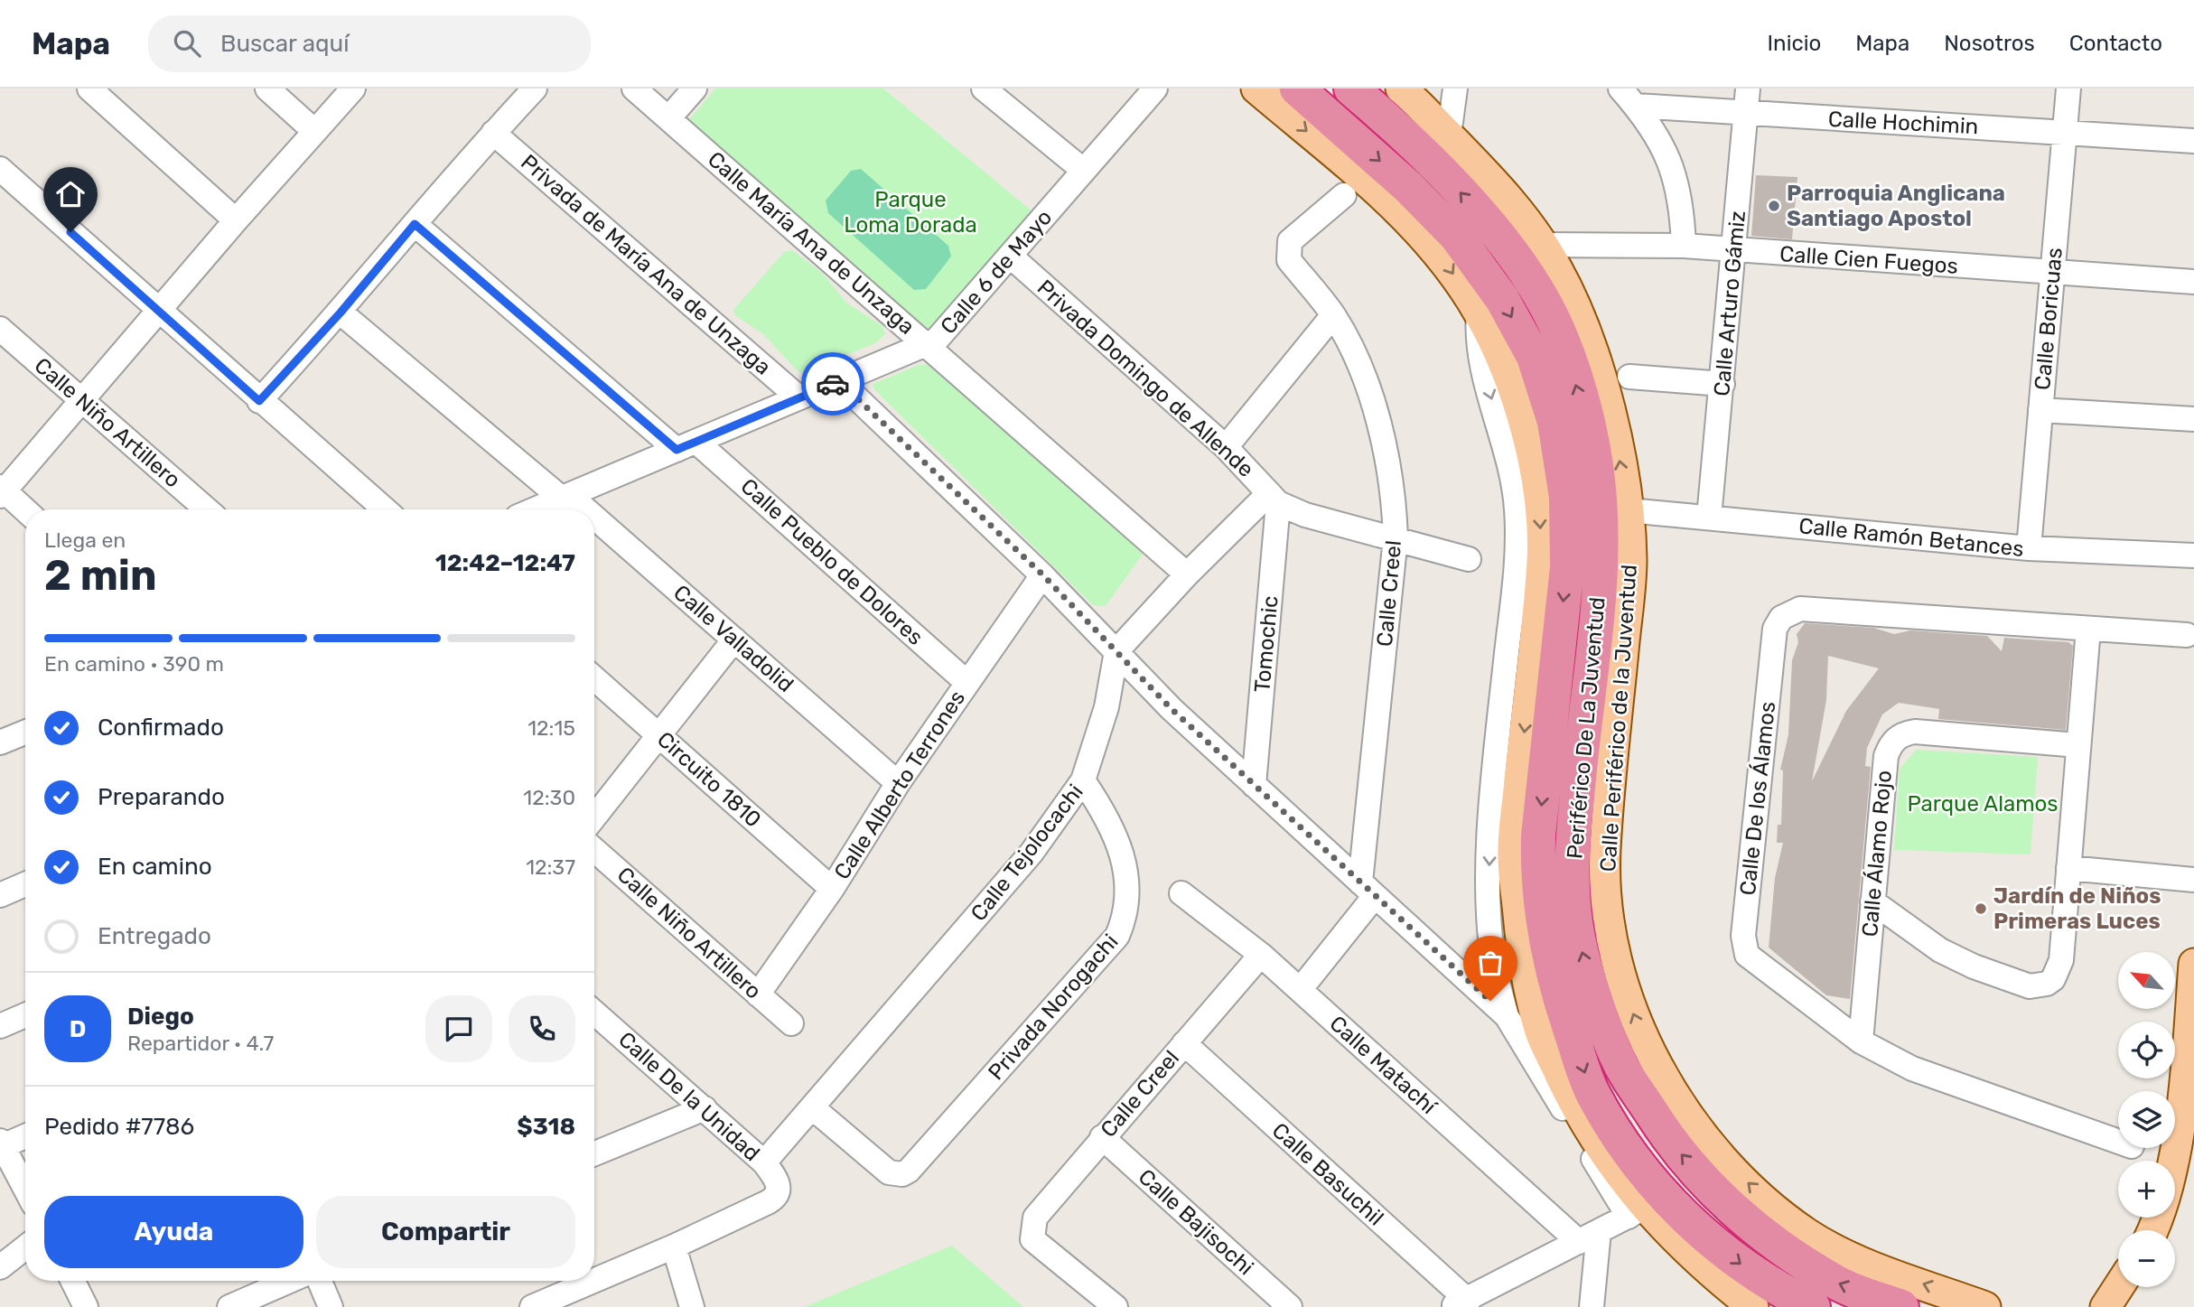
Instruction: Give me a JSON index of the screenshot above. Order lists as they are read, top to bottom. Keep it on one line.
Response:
{"streets":{"highway":["Periférico De La Juventud"],"main road":["Calle Periférico de la Juventud"],"street":["Calle Hochimin","Calle María Ana de Unzaga","Calle Cien Fuegos","Privada de María Ana de Unzaga","Calle 6 de Mayo","Calle Arturo Gámiz","Calle Boricuas","Privada Domingo de Allende","Calle Niño Artillero","Calle Ramón Betances","Calle Pueblo de Dolores","Calle Creel","Calle Valladolid","Tomochic","Circuito 1810","Calle Alberto Terrones","Calle De los Álamos","Calle Tejolocachi","Calle Álamo Rojo","Privada Norogachi","Calle Matachí","Calle De la Unidad","Calle Basuchil","Calle Bajisochi"]},"crossings":[["Calle Hochimin","Calle Arturo Gámiz"],["Calle Hochimin","Calle Boricuas"],["Calle María Ana de Unzaga","Calle 6 de Mayo"],["Calle Cien Fuegos","Calle Arturo Gámiz"],["Calle Cien Fuegos","Calle Boricuas"],["Calle Cien Fuegos","Calle Periférico de la Juventud"],["Privada de María Ana de Unzaga","Calle 6 de Mayo"],["Calle 6 de Mayo","Privada Domingo de Allende"],["Calle 6 de Mayo","Calle Pueblo de Dolores"],["Calle 6 de Mayo","Calle Valladolid"],["Calle Arturo Gámiz","Calle Ramón Betances"],["Calle Boricuas","Calle Ramón Betances"],["Privada Domingo de Allende","Tomochic"],["Calle Niño Artillero","Calle Alberto Terrones"],["Calle Ramón Betances","Calle Periférico de la Juventud"],["Calle Pueblo de Dolores","Calle Alberto Terrones"],["Calle Creel","Calle Matachí"],["Calle Creel","Calle Basuchil"],["Calle Creel","Calle Bajisochi"],["Calle Valladolid","Calle Alberto Terrones"],["Circuito 1810","Calle Alberto Terrones"],["Calle De los Álamos","Calle Álamo Rojo"],["Calle Tejolocachi","Privada Norogachi"],["Calle Tejolocachi","Calle De la Unidad"]],"parks":["Parque Loma Dorada","Parque Alamos"],"places":["Parroquia Anglicana Santiago Apostol","Jardín de Niños Primeras Luces"],"north":"top left","page":{"header":"Mapa","search":"Buscar aquí","nav":["Inicio","Mapa","Nosotros","Contacto"],"heading":["2 min","Llega en","12:42–12:47"],"panel":["Diego","Repartidor · 4.7","Pedido #7786","$318"],"bar":"En camino · 390 m","list":[["Confirmado","12:15"],["Preparando","12:30"],["En camino","12:37"],"Entregado"],"map_buttons":["+","−"],"round":"D","buttons":["Ayuda","Compartir"]}}
